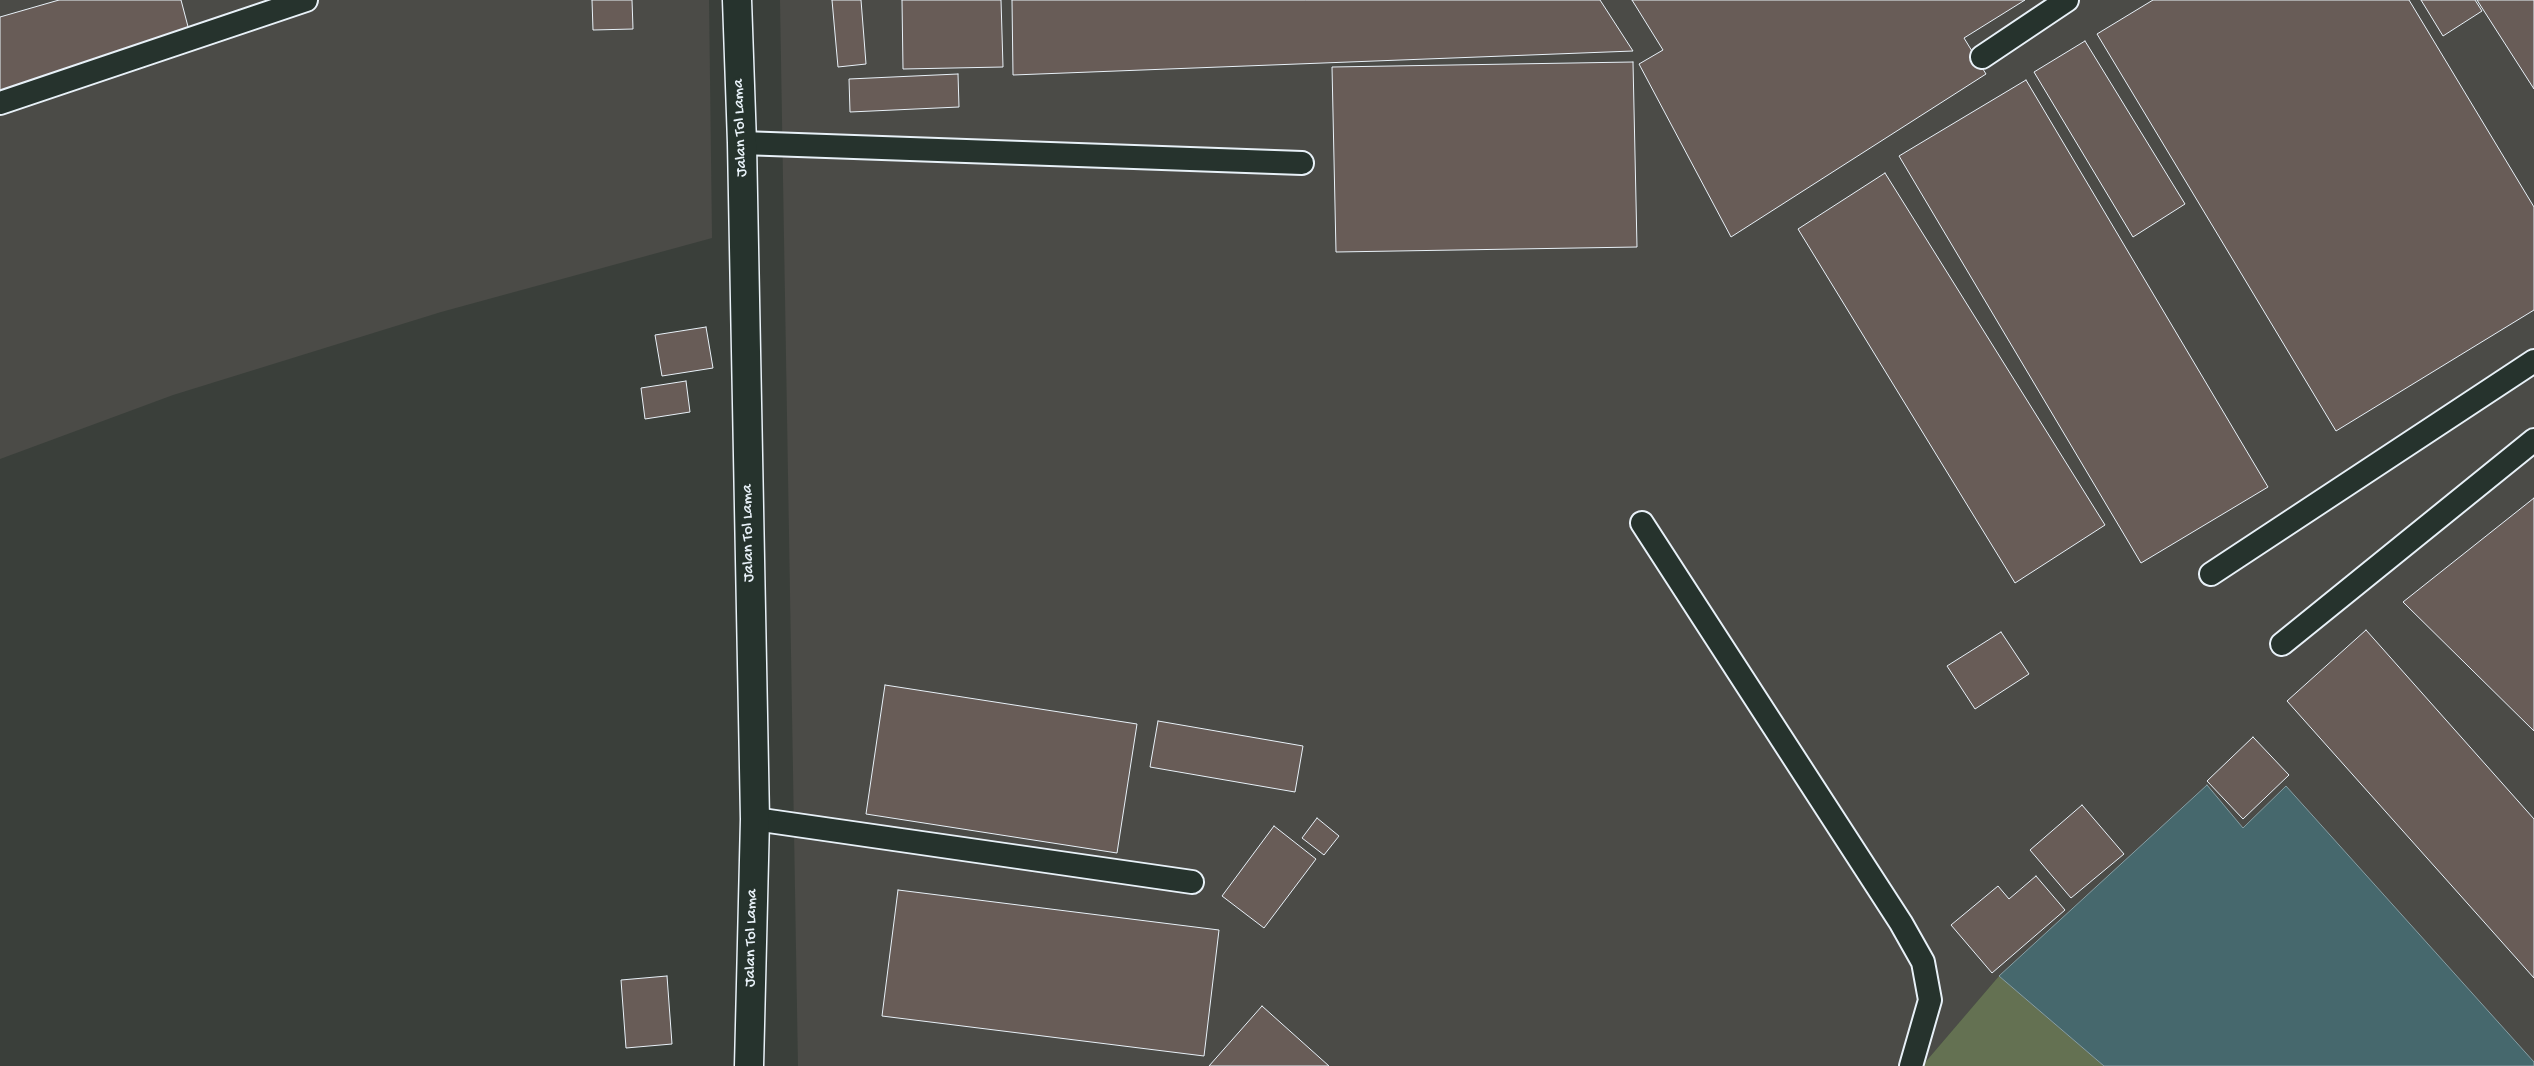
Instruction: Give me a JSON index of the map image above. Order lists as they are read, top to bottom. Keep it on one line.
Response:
{"streets":{"street":["Jalan Tol Lama"]}}
